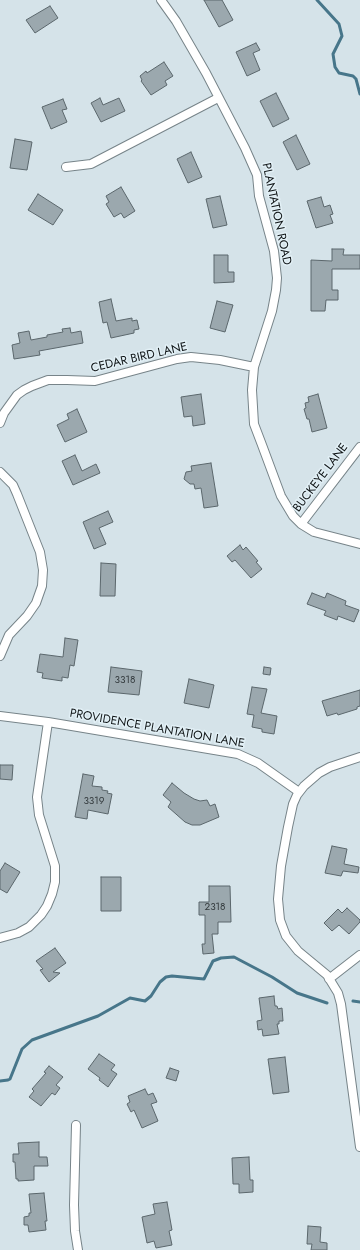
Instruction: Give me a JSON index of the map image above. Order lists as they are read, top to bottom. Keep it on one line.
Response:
{"streets":{"street":["PLANTATION ROAD","CEDAR BIRD LANE","BUCKEYE LANE","PROVIDENCE PLANTATION LANE"]},"crossings":[["PLANTATION ROAD","CEDAR BIRD LANE"],["PLANTATION ROAD","BUCKEYE LANE"]],"house_numbers":["3318","3319","2318"]}
